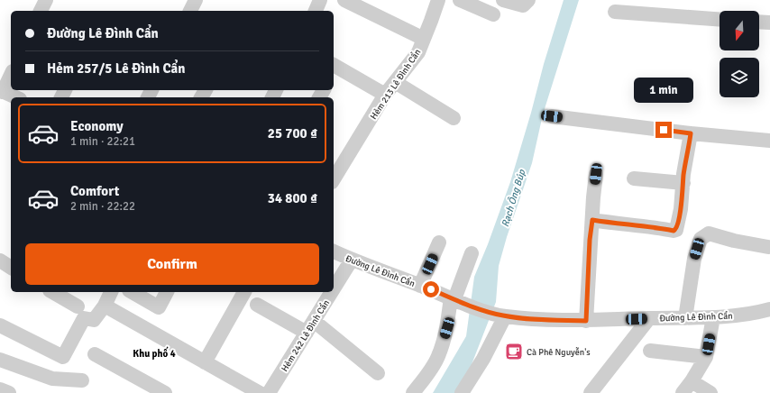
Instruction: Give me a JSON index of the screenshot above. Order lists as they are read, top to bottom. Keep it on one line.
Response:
{"streets":{"street":["Hẻm 213 Lê Đình Cẩn","Đường Lê Đình Cẩn","Hẻm 242 Lê Đình Cẩn"]},"crossings":[["Đường Lê Đình Cẩn","Hẻm 242 Lê Đình Cẩn"]],"districts":["Khu phố 4"],"water":["Rạch Ông Búp"],"places":{"cafe":["Cà Phê Nguyễn's"]},"north":"bottom","page":{"banner":["Đường Lê Đình Cẩn","Hẻm 257/5 Lê Đình Cẩn"],"bubble":"1 min","list":[{"name":"Economy","note":"1 min · 22:21","value":"25 700 ₫"},{"name":"Comfort","note":"2 min · 22:22","value":"34 800 ₫"}],"buttons":"Confirm"}}
